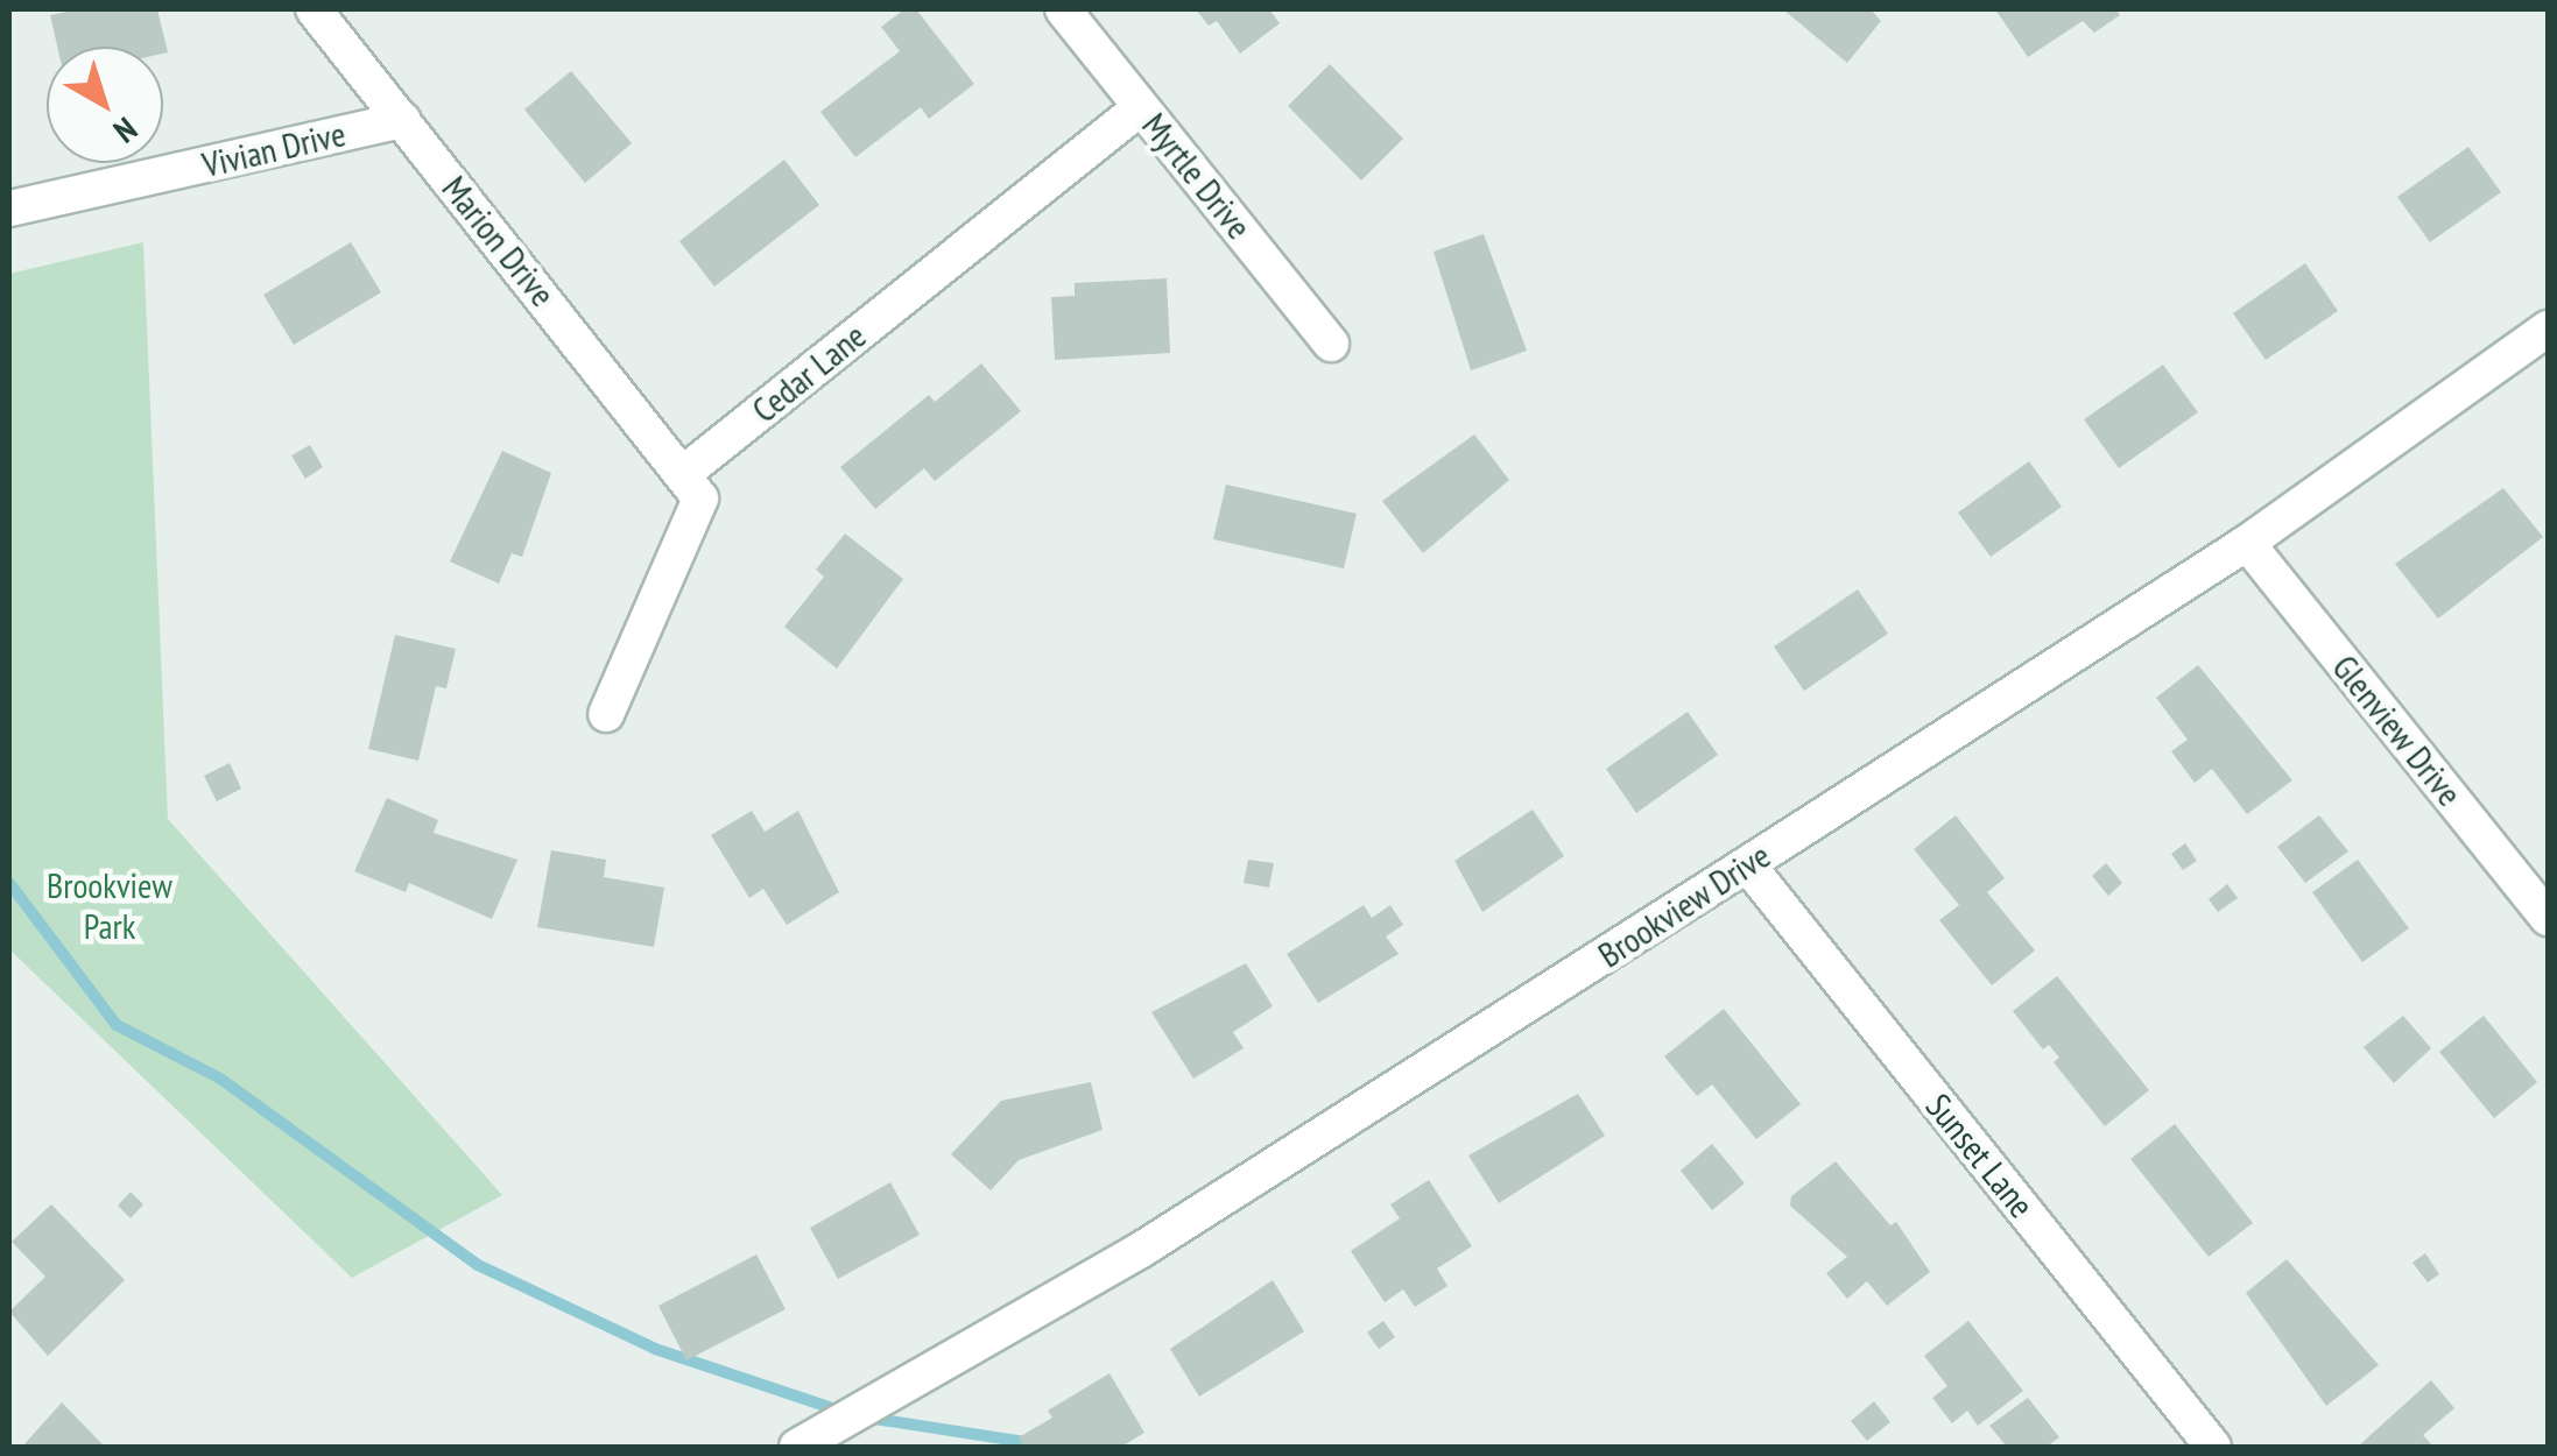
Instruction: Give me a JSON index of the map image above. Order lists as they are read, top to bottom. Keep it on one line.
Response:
{"streets":{"street":["Vivian Drive","Myrtle Drive","Marion Drive","Cedar Lane","Glenview Drive","Brookview Drive","Sunset Lane"]},"crossings":[["Vivian Drive","Marion Drive"],["Myrtle Drive","Cedar Lane"],["Marion Drive","Cedar Lane"],["Glenview Drive","Brookview Drive"],["Brookview Drive","Sunset Lane"]],"parks":["Brookview Park"],"north":"bottom right"}
